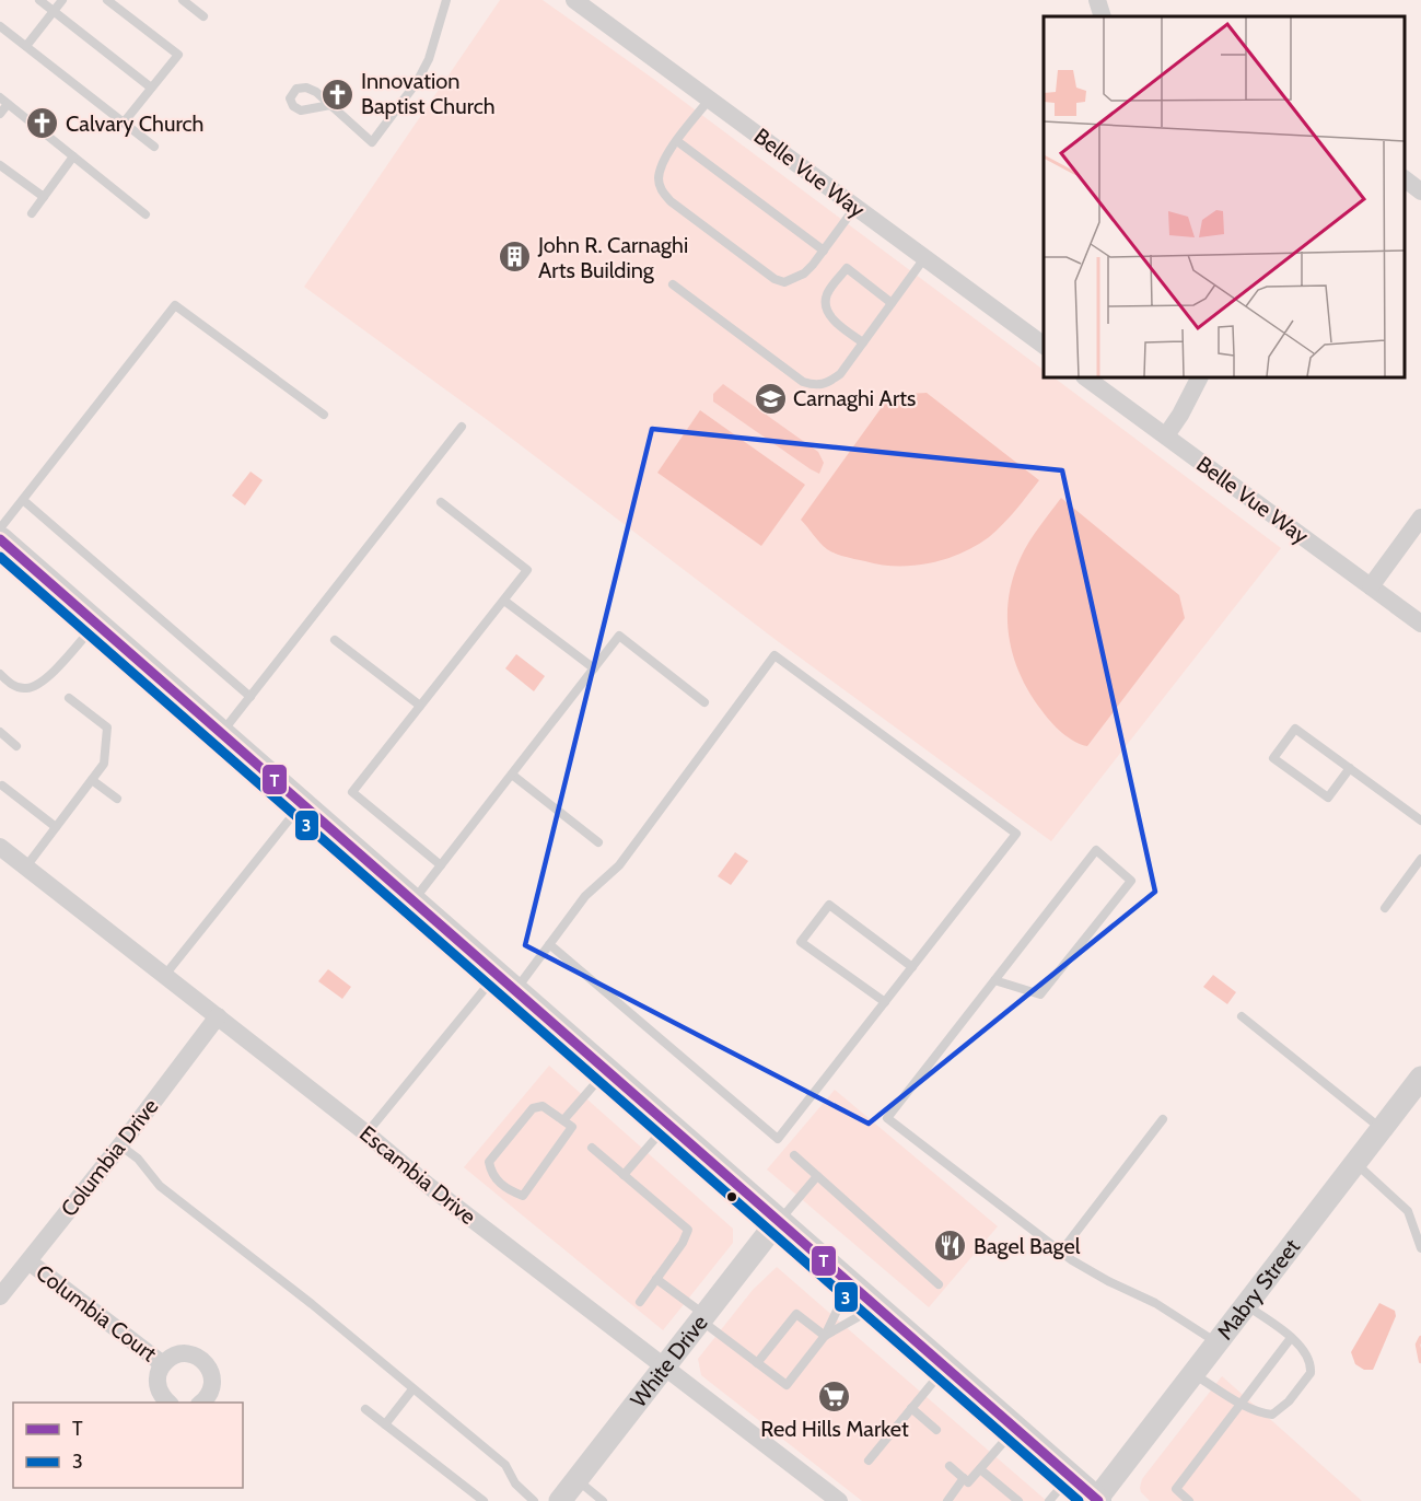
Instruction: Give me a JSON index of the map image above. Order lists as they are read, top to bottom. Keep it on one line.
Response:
{"streets":{"street":["Belle Vue Way","Columbia Drive","Escambia Drive","Mabry Street","Columbia Court","White Drive"]},"crossings":[["Columbia Drive","Escambia Drive"],["Columbia Drive","Columbia Court"],["Escambia Drive","White Drive"]],"places":{"church":["Innovation Baptist Church","Calvary Church"],"building":["John R. Carnaghi Arts Building"],"school or university":["Carnaghi Arts"],"restaurant":["Bagel Bagel"],"supermarket":["Red Hills Market"]},"lines":["transit line T","transit line 3"],"legend":["T","3"]}
